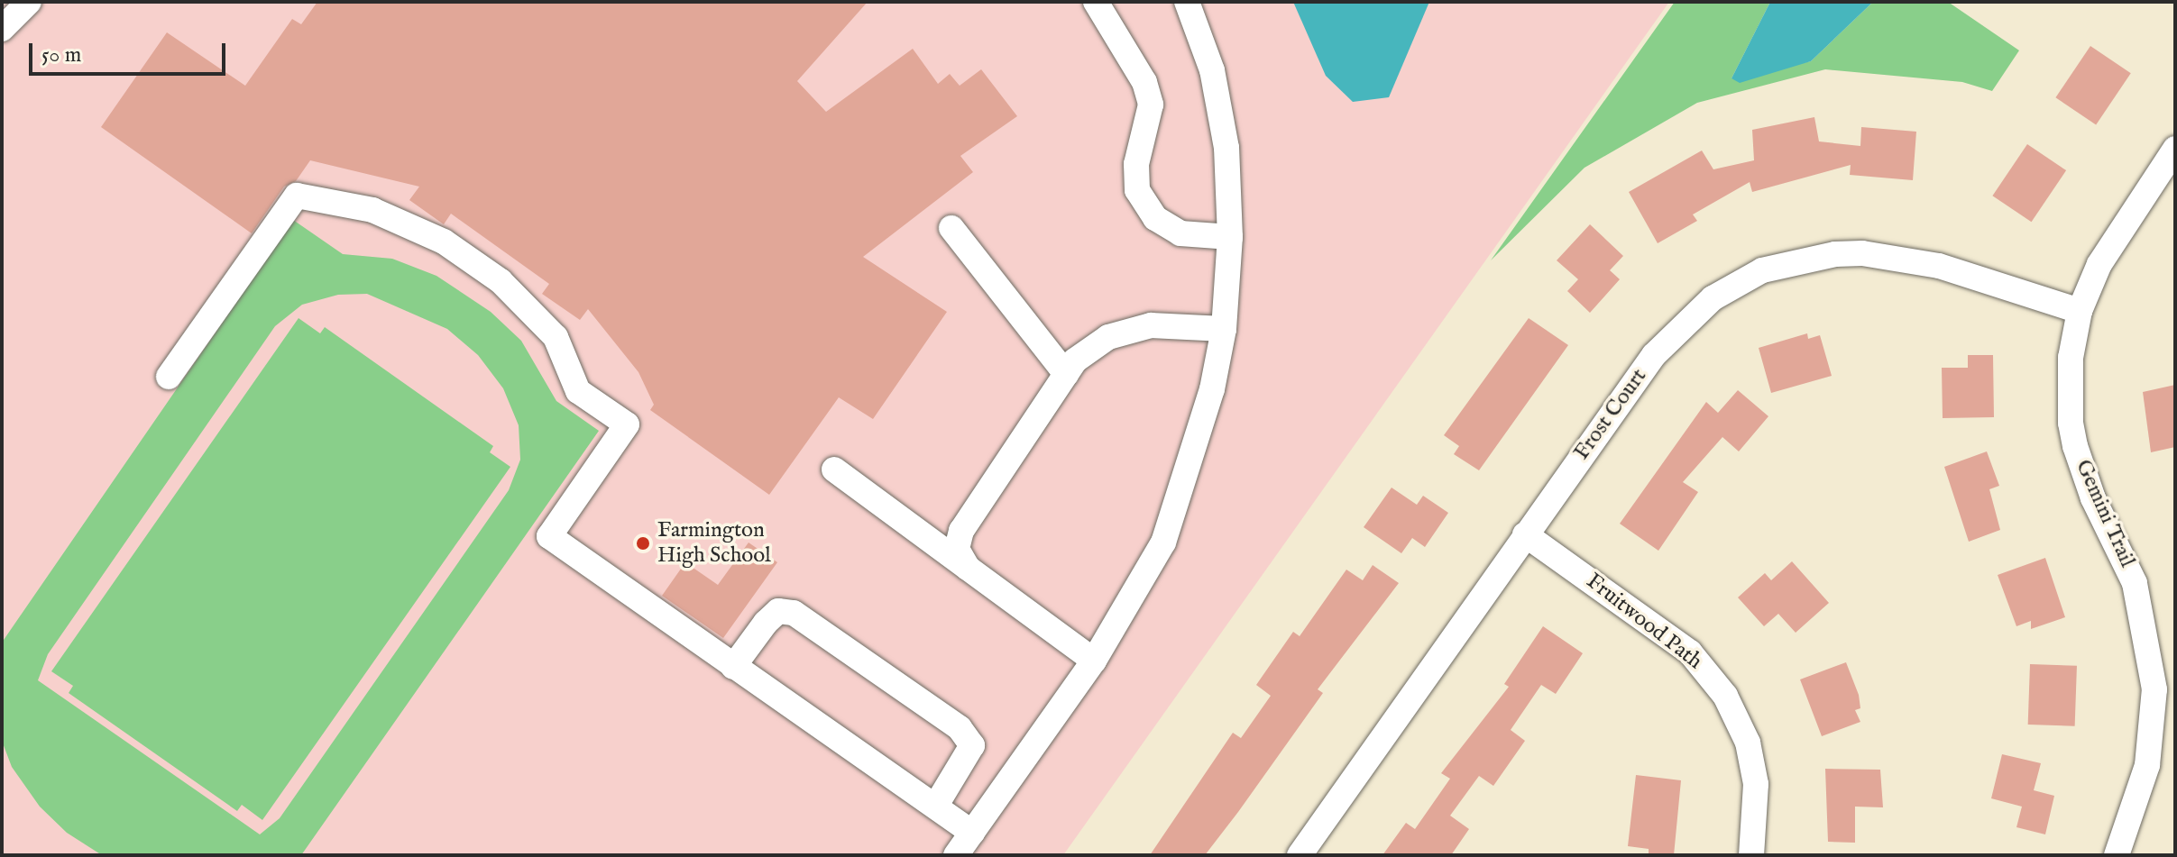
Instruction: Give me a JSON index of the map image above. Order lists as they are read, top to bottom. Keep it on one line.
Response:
{"streets":{"street":["Frost Court","Gemini Trail","Fruitwood Path"]},"crossings":[["Frost Court","Gemini Trail"],["Frost Court","Fruitwood Path"]],"places":["Farmington High School"],"scale_bar":"50 m"}
